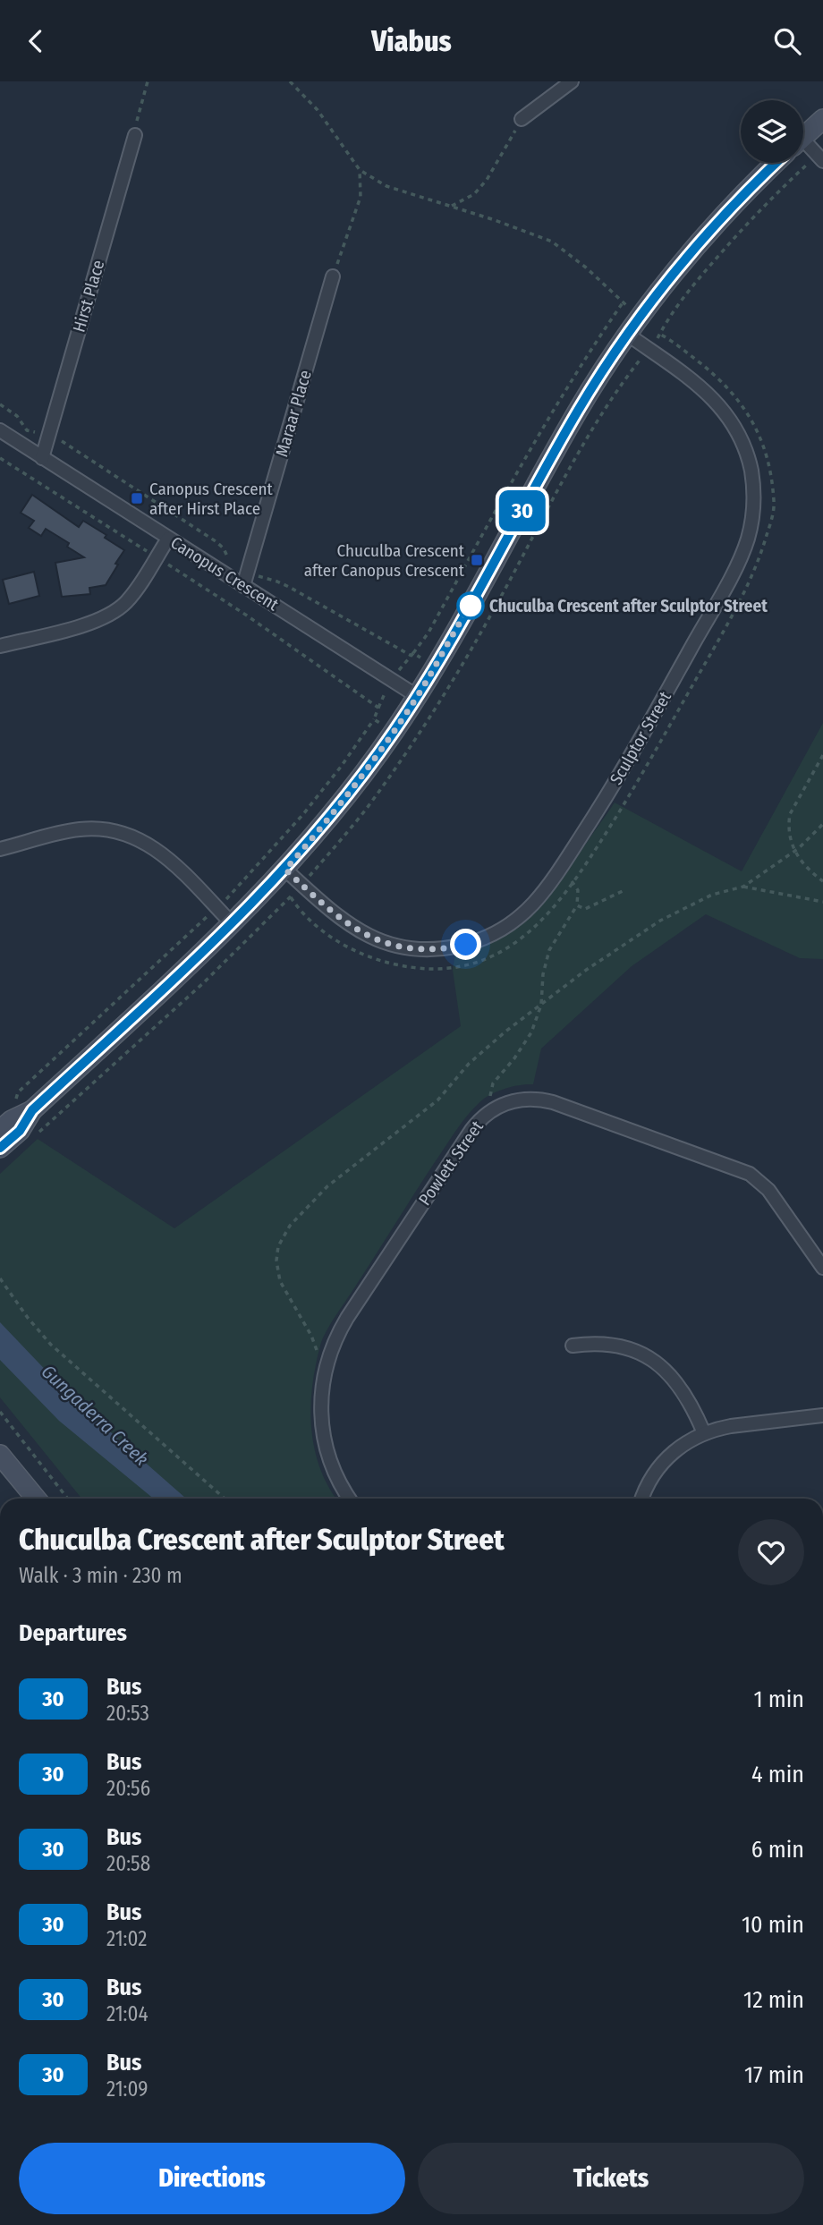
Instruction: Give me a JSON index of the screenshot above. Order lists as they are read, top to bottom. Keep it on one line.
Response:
{"streets":{"street":["Hirst Place","Maraar Place","Canopus Crescent","Sculptor Street","Powlett Street"]},"crossings":[["Hirst Place","Canopus Crescent"],["Maraar Place","Canopus Crescent"]],"water":["Gungaderra Creek"],"places":{"transit":["Canopus Crescent after Hirst Place","Chuculba Crescent after Canopus Crescent"],"other":["Chuculba Crescent after Sculptor Street"]},"lines":["bus line 30"],"page":{"header":"Viabus","on_map":"30","heading":[["Chuculba Crescent after Sculptor Street","Walk · 3 min · 230 m"],"Departures"],"list":[{"mark":"30","name":"Bus","note":"20:53","value":"1 min"},{"mark":"30","name":"Bus","note":"20:56","value":"4 min"},{"mark":"30","name":"Bus","note":"20:58","value":"6 min"},{"mark":"30","name":"Bus","note":"21:02","value":"10 min"},{"mark":"30","name":"Bus","note":"21:04","value":"12 min"},{"mark":"30","name":"Bus","note":"21:09","value":"17 min"}],"buttons":["Directions","Tickets"]}}
